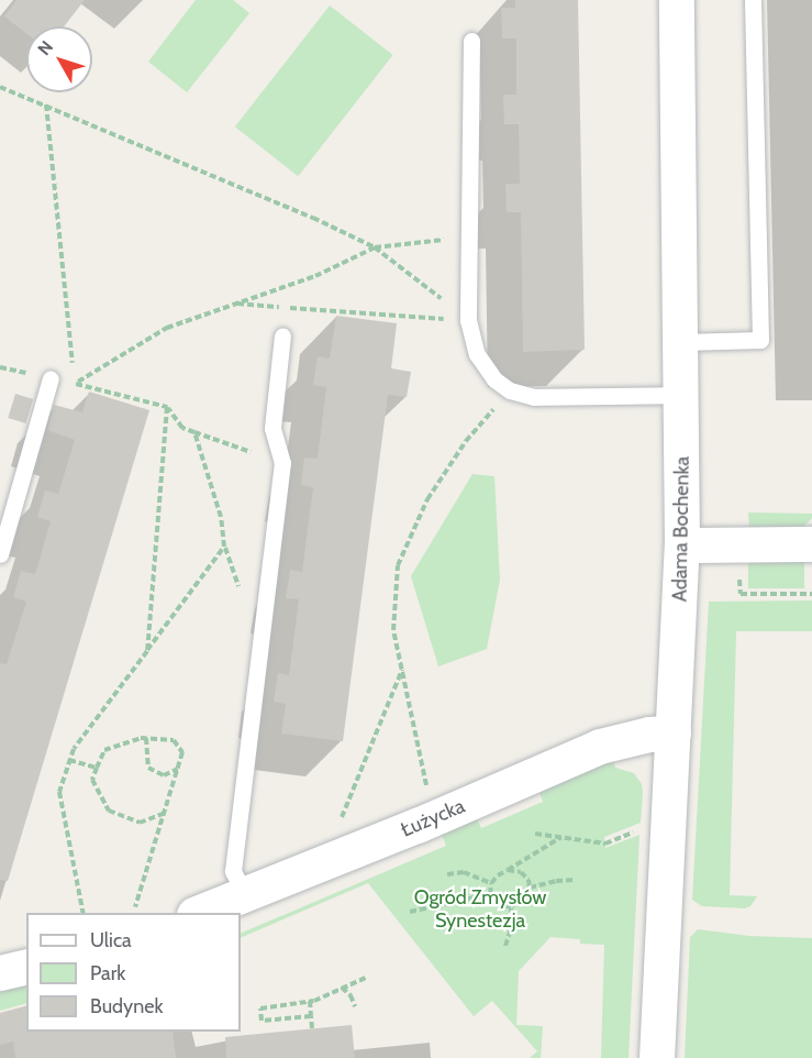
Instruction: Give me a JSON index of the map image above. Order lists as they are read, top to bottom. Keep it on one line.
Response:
{"streets":{"street":["Adama Bochenka","Łużycka"]},"crossings":[["Adama Bochenka","Łużycka"]],"parks":["Ogród Zmysłów Synestezja"],"legend":["Ulica","Park","Budynek"],"north":"top left"}
